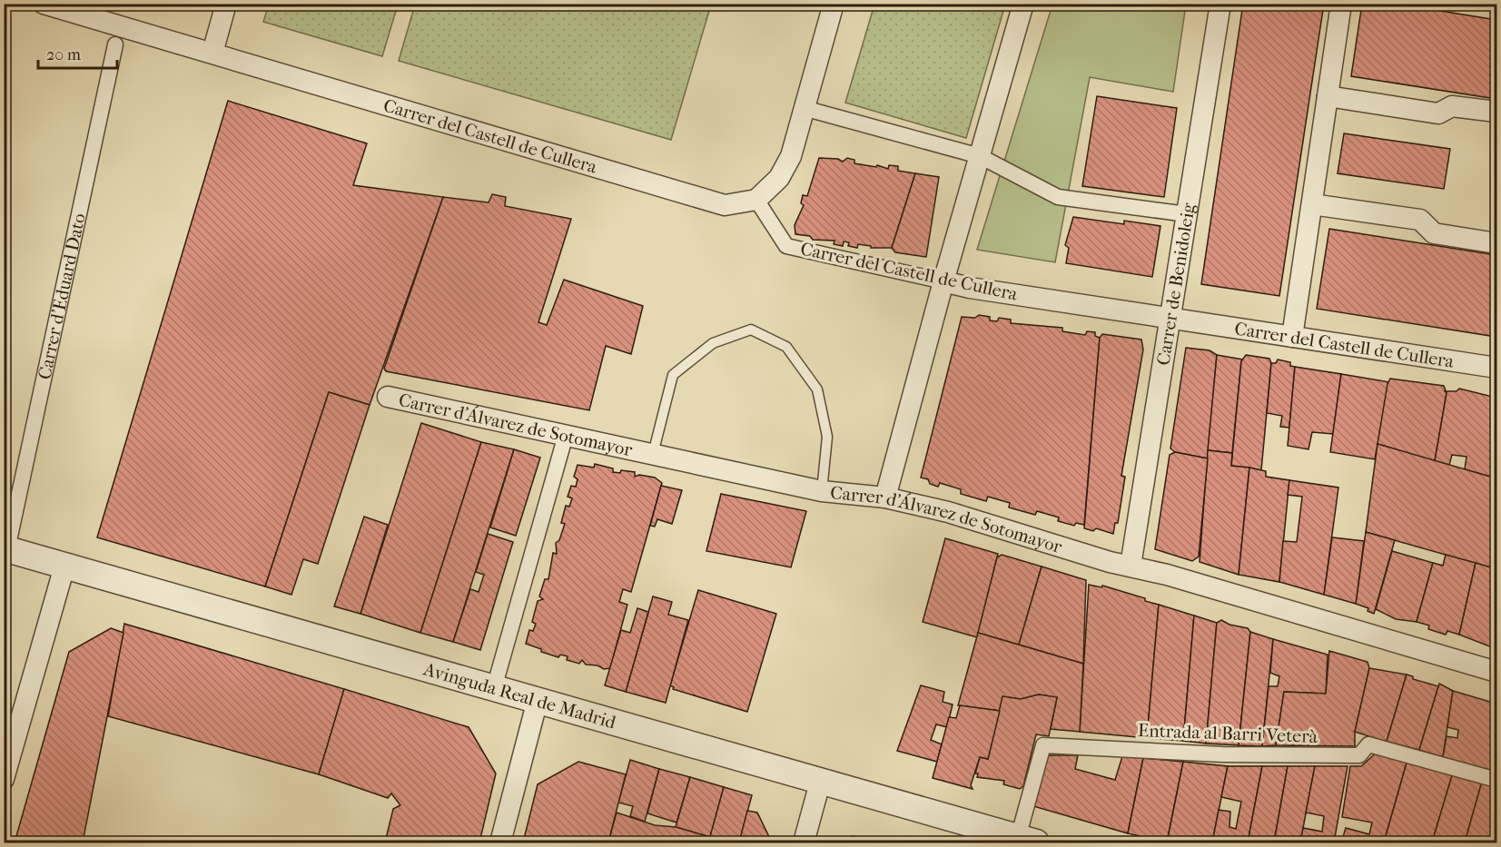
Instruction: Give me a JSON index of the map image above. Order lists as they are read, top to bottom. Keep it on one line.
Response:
{"streets":{"street":["Carrer del Castell de Cullera","Carrer de Benidoleig","Carrer d'Eduard Dato","Carrer d'Álvarez de Sotomayor","Avinguda Real de Madrid","Entrada al Barri Veterà"]},"crossings":[["Carrer del Castell de Cullera","Carrer de Benidoleig"],["Carrer de Benidoleig","Carrer d'Álvarez de Sotomayor"],["Carrer d'Eduard Dato","Avinguda Real de Madrid"],["Avinguda Real de Madrid","Entrada al Barri Veterà"]],"scale_bar":"20 m"}
